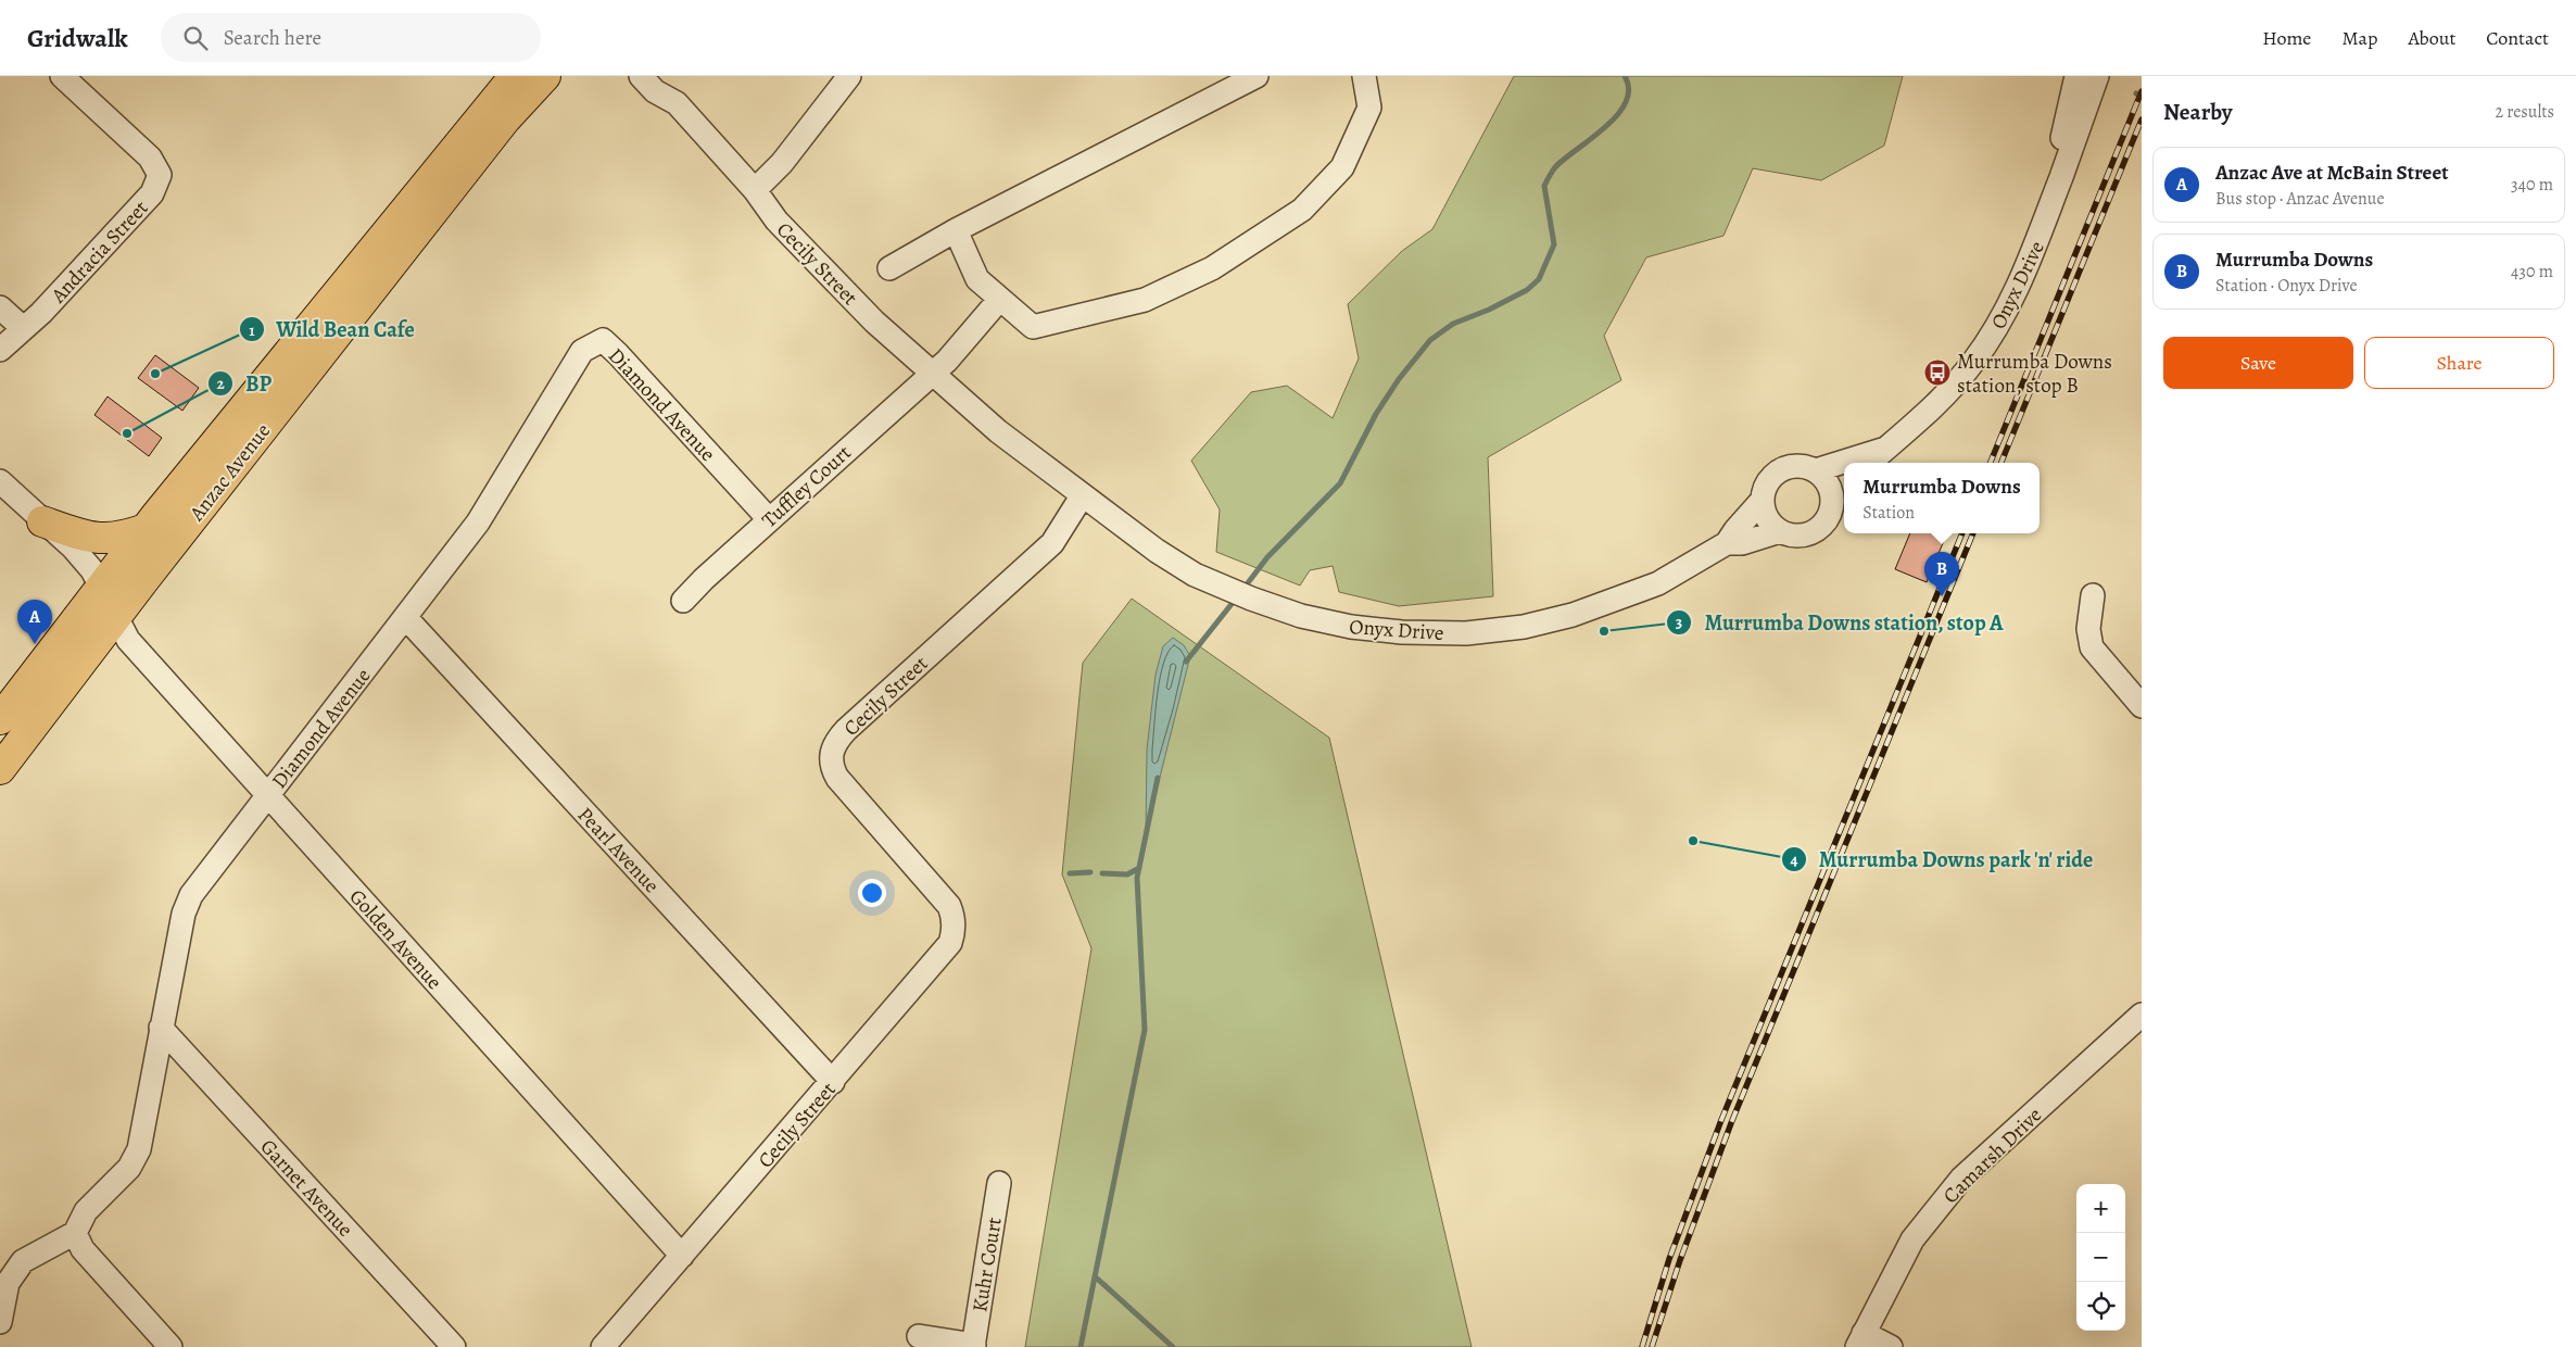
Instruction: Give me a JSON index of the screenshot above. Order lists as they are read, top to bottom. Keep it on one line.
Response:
{"streets":{"highway":["Anzac Avenue"],"street":["Andracia Street","Cecily Street","Onyx Drive","Diamond Avenue","Tuffley Court","Pearl Avenue","Golden Avenue","Camarsh Drive","Garnet Avenue","Kuhr Court"]},"crossings":[["Cecily Street","Onyx Drive"],["Cecily Street","Tuffley Court"],["Cecily Street","Pearl Avenue"],["Cecily Street","Golden Avenue"],["Diamond Avenue","Tuffley Court"],["Diamond Avenue","Pearl Avenue"],["Diamond Avenue","Golden Avenue"],["Diamond Avenue","Garnet Avenue"],["Anzac Avenue","Golden Avenue"]],"places":{"bus stop":["Murrumba Downs station, stop B"],"other":["Wild Bean Cafe","BP","Murrumba Downs station, stop A","Murrumba Downs park 'n' ride"]},"page":{"header":"Gridwalk","search":"Search here","nav":["Home","Map","About","Contact"],"heading":["Nearby","2 results"],"list":[{"mark":"A","name":"Anzac Ave at McBain Street","note":"Bus stop · Anzac Avenue","value":"340 m"},{"mark":"B","name":"Murrumba Downs","note":"Station · Onyx Drive","value":"430 m"}],"buttons":["Save","Share"],"popup":["Murrumba Downs","Station"],"pins":["B","A"],"map_buttons":["+","−"]}}
